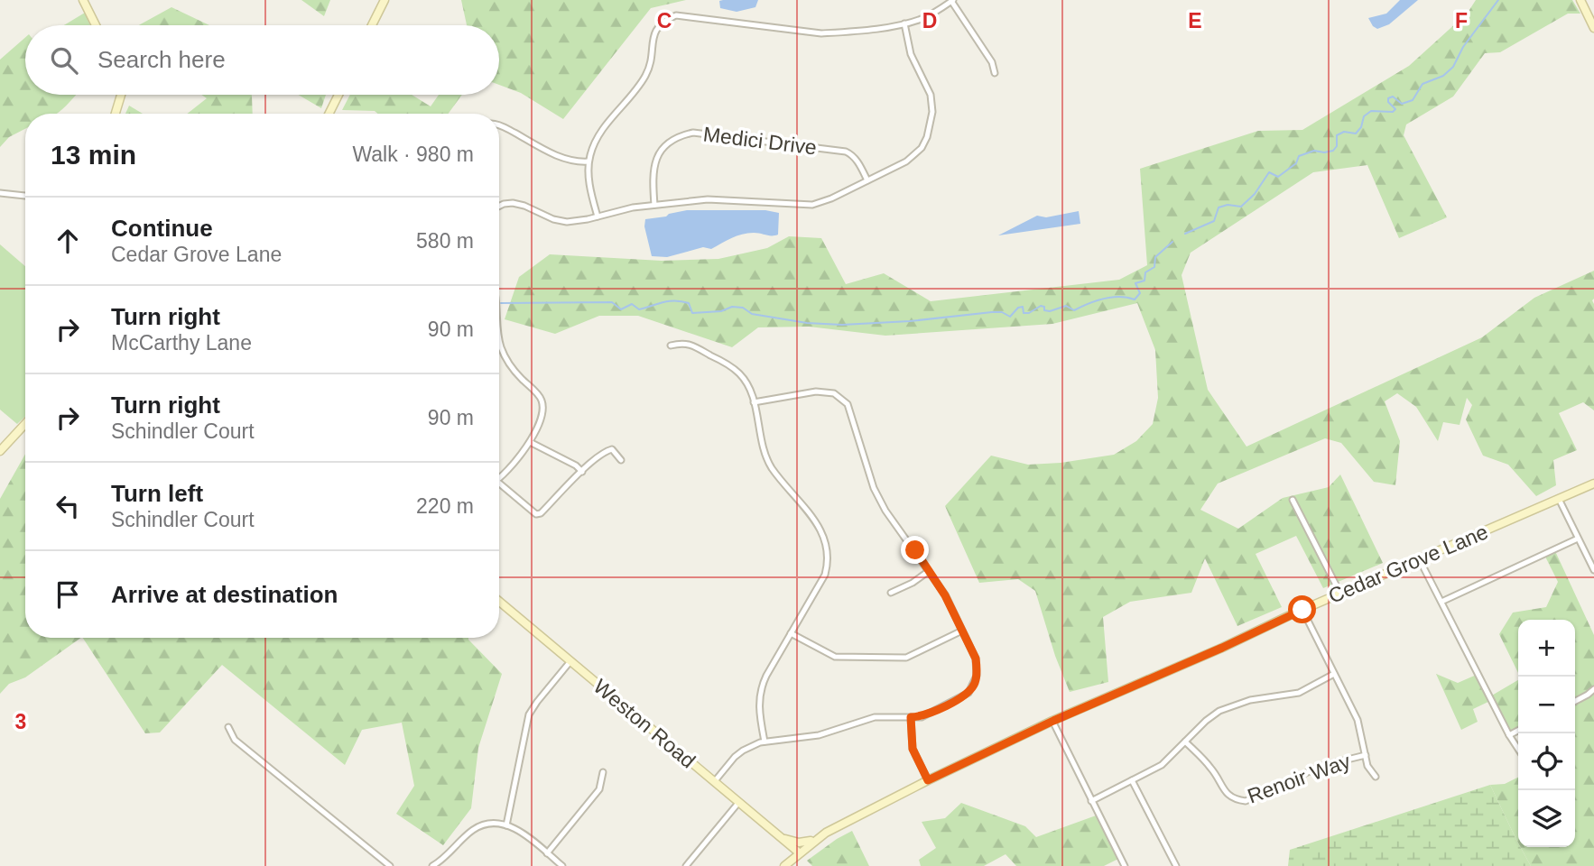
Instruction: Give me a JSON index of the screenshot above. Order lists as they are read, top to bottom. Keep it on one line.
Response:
{"streets":{"main road":["Cedar Grove Lane","Weston Road"],"street":["Medici Drive","Renoir Way"]},"crossings":[["Cedar Grove Lane","Weston Road"]],"page":{"search":"Search here","heading":["13 min","Walk · 980 m"],"list":[["Continue","Cedar Grove Lane","580 m"],["Turn right","McCarthy Lane","90 m"],["Turn right","Schindler Court","90 m"],["Turn left","Schindler Court","220 m"],"Arrive at destination"],"map_buttons":["+","−"]},"grid":{"columns":["C","D","E","F"],"rows":["3"]}}
